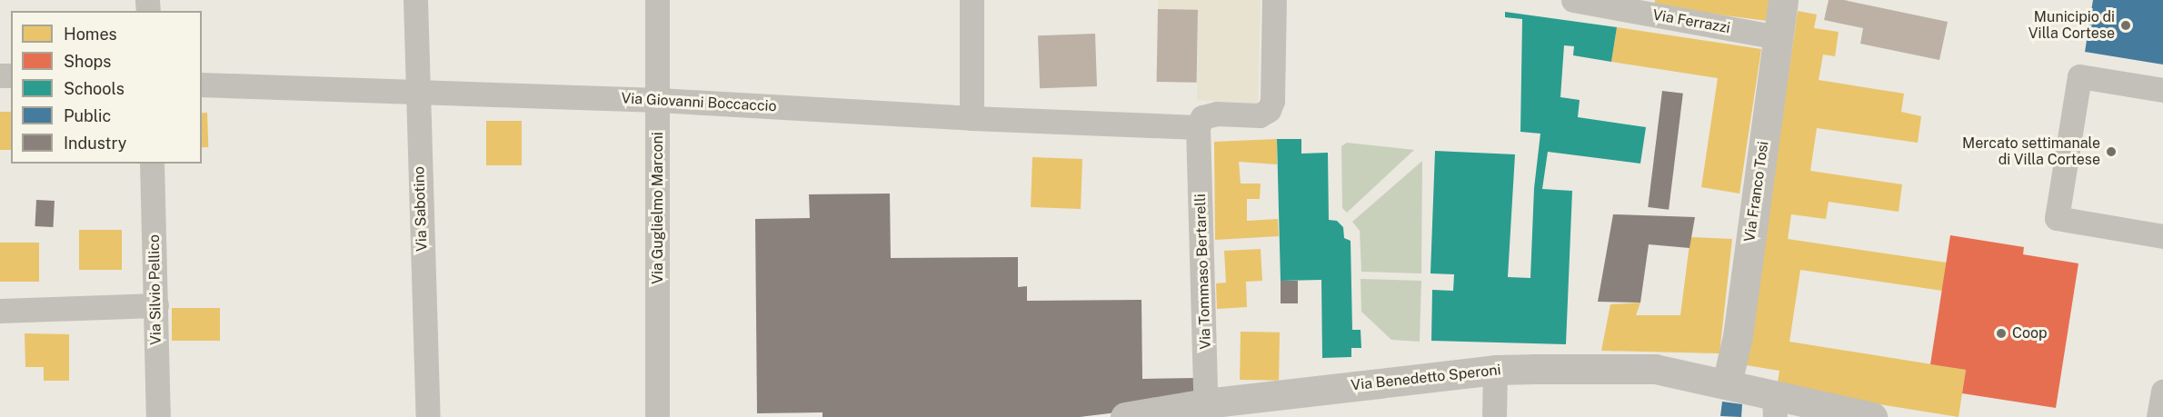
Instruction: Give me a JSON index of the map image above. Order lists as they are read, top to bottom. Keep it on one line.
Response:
{"streets":{"street":["Via Ferrazzi","Via Giovanni Boccaccio","Via Franco Tosi","Via Guglielmo Marconi","Via Sabotino","Via Tommaso Bertarelli","Via Silvio Pellico","Via Benedetto Speroni"]},"crossings":[["Via Ferrazzi","Via Franco Tosi"],["Via Giovanni Boccaccio","Via Guglielmo Marconi"],["Via Giovanni Boccaccio","Via Sabotino"],["Via Giovanni Boccaccio","Via Tommaso Bertarelli"],["Via Franco Tosi","Via Benedetto Speroni"],["Via Tommaso Bertarelli","Via Benedetto Speroni"]],"places":["Municipio di Villa Cortese","Mercato settimanale di Villa Cortese","Coop"],"legend":["Homes","Shops","Schools","Public","Industry"]}
